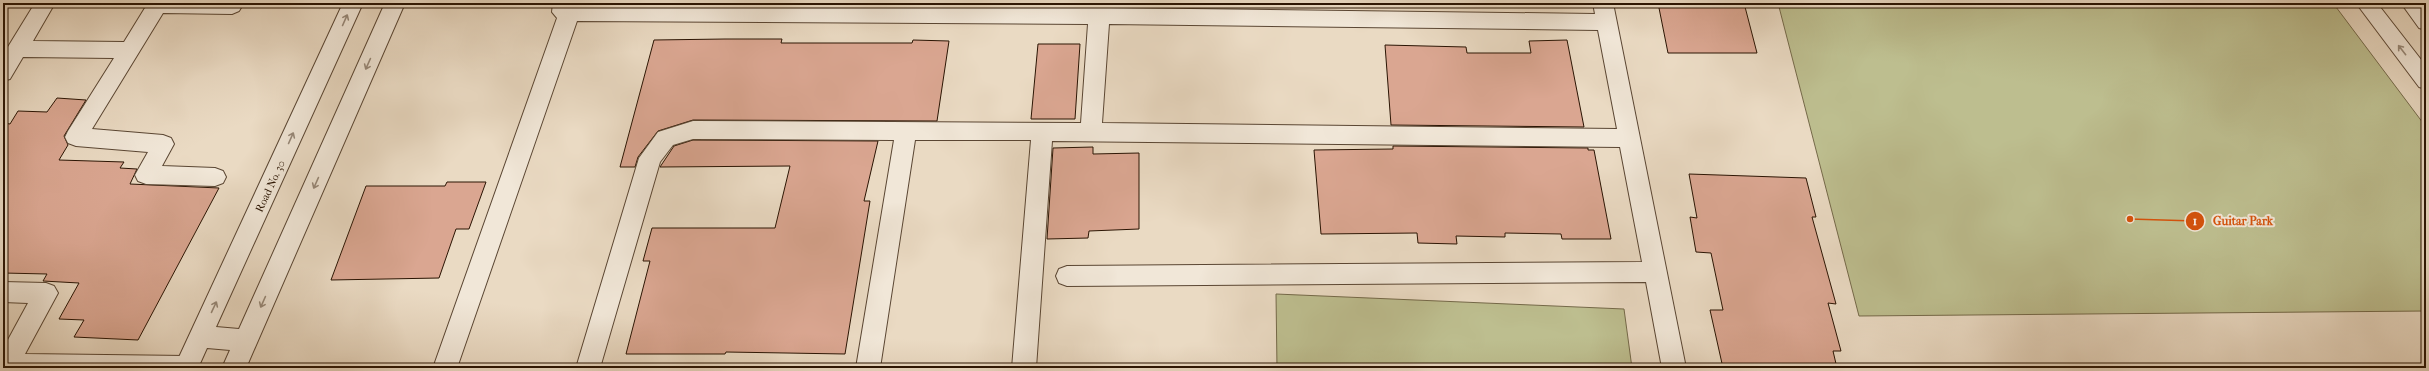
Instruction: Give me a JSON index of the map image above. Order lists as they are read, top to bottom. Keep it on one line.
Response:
{"streets":{"street":["Road No. 30"]},"places":["Guitar Park"]}
